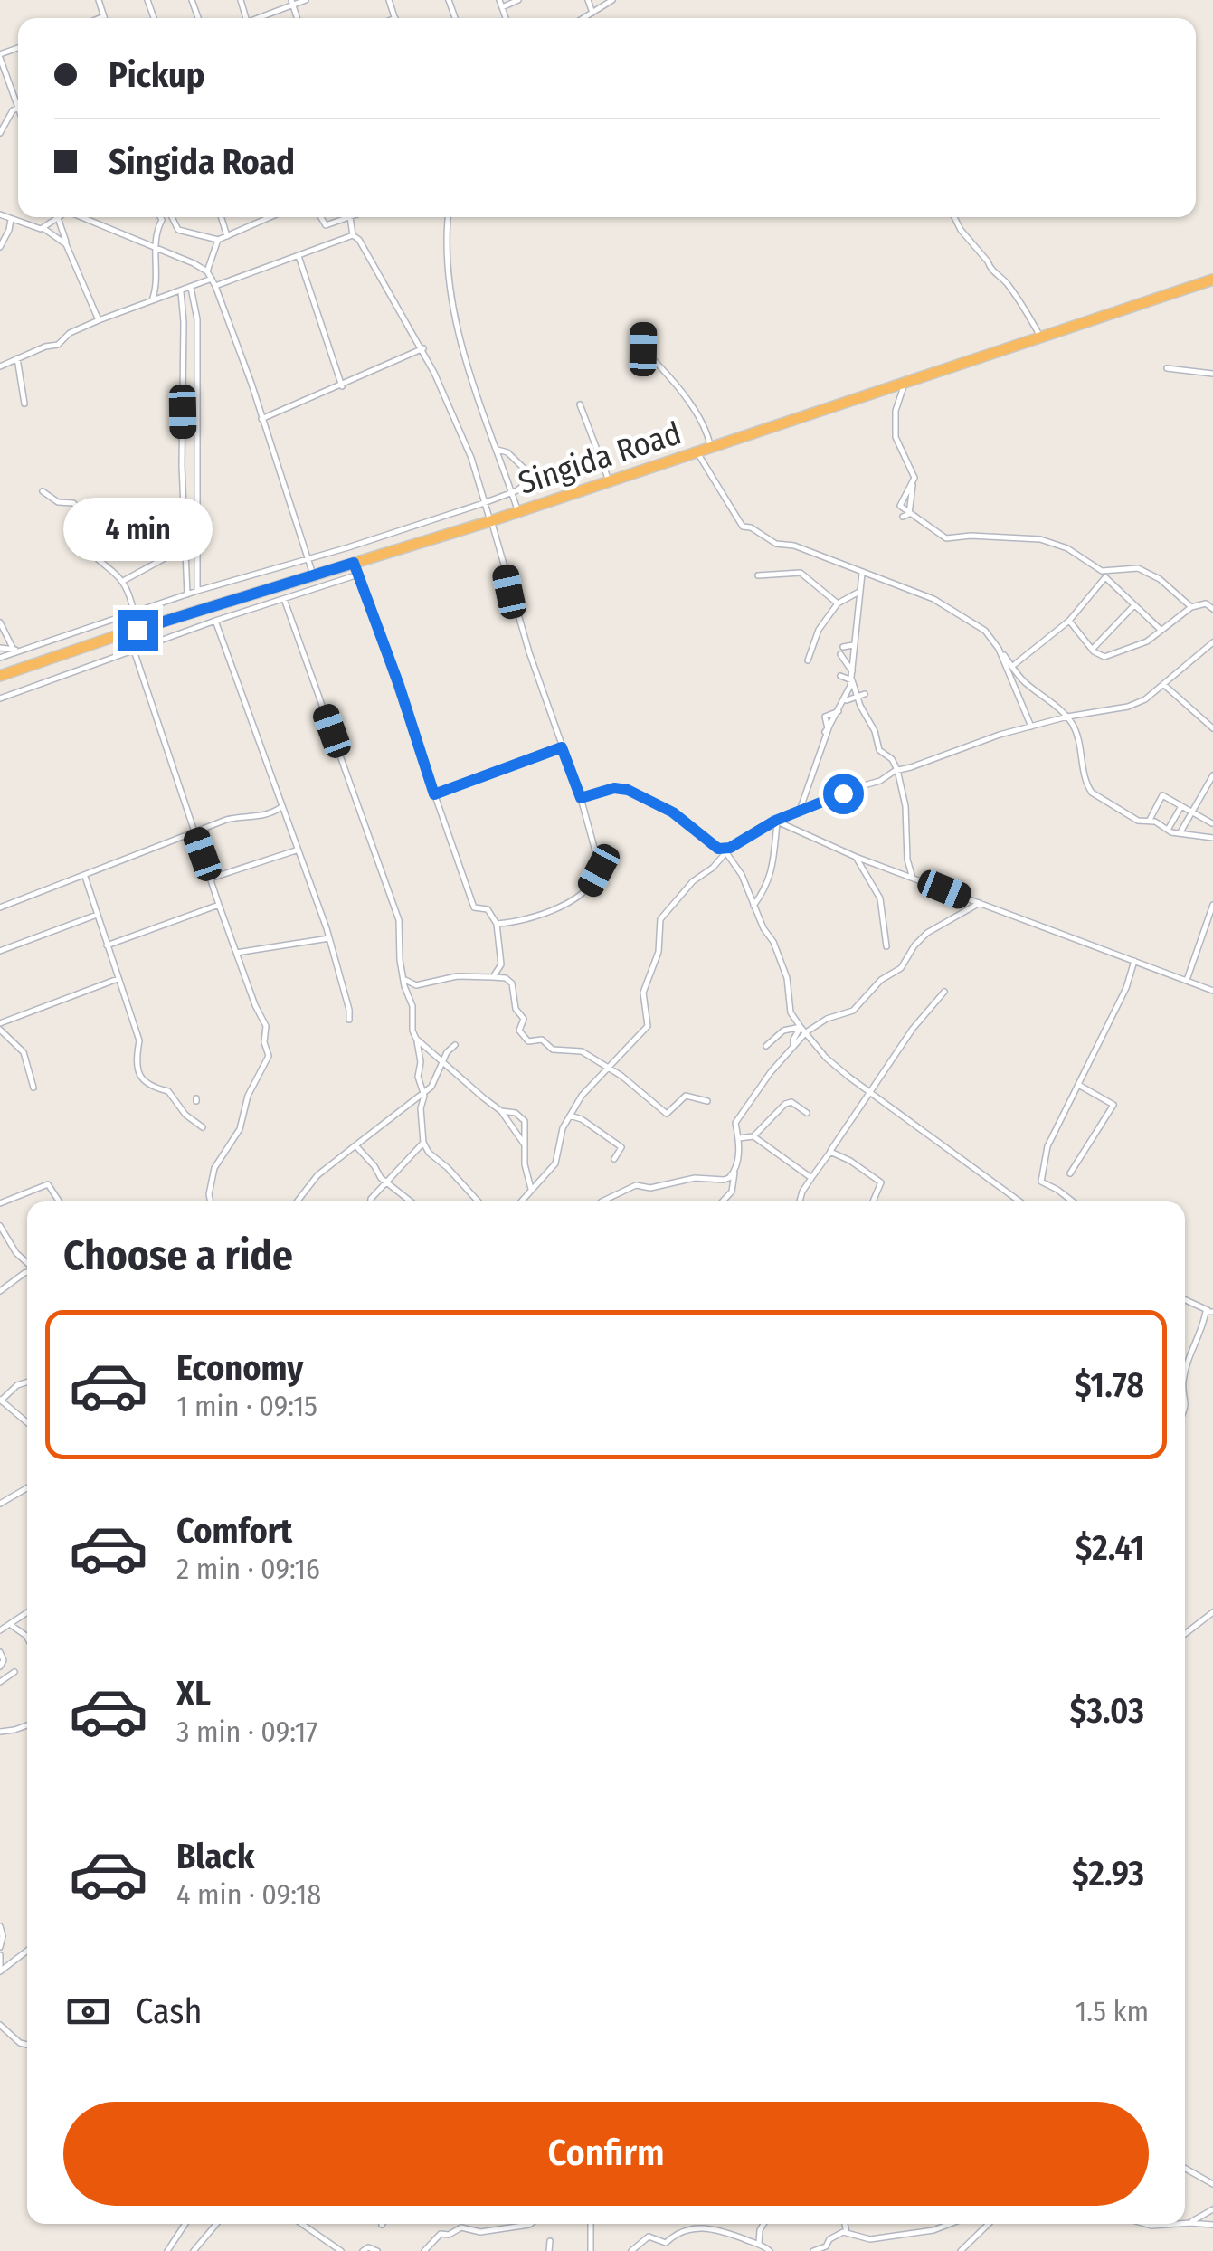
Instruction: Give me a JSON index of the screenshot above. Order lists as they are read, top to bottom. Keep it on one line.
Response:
{"streets":{"highway":["Singida Road"]},"page":{"banner":["Pickup","Singida Road"],"bubble":"4 min","heading":"Choose a ride","list":[{"name":"Economy","note":"1 min · 09:15","value":"$1.78"},{"name":"Comfort","note":"2 min · 09:16","value":"$2.41"},{"name":"XL","note":"3 min · 09:17","value":"$3.03"},{"name":"Black","note":"4 min · 09:18","value":"$2.93"}],"pay":["Cash","1.5 km"],"buttons":"Confirm"}}
